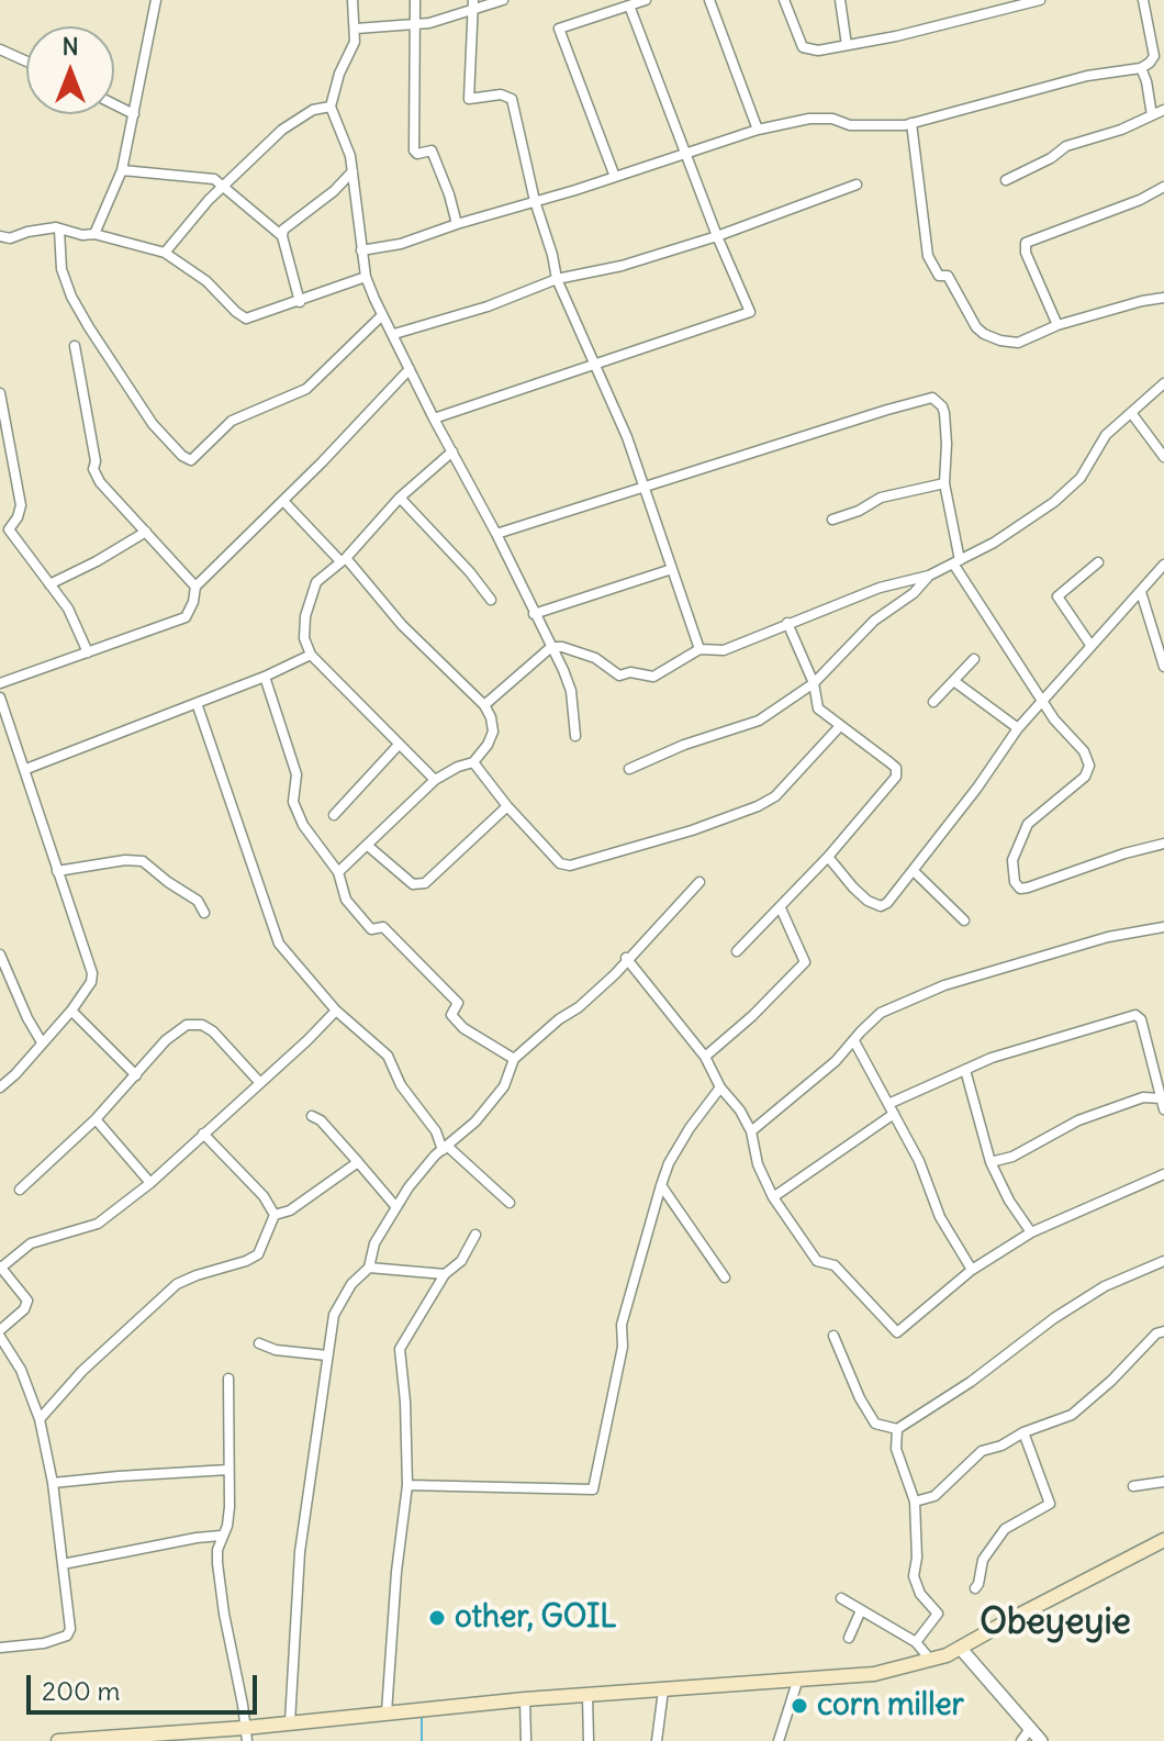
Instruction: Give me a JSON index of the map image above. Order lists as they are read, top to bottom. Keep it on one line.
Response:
{"districts":["Obeyeyie"],"places":["other, GOIL","corn miller"],"scale_bar":"200 m","north":"top"}
